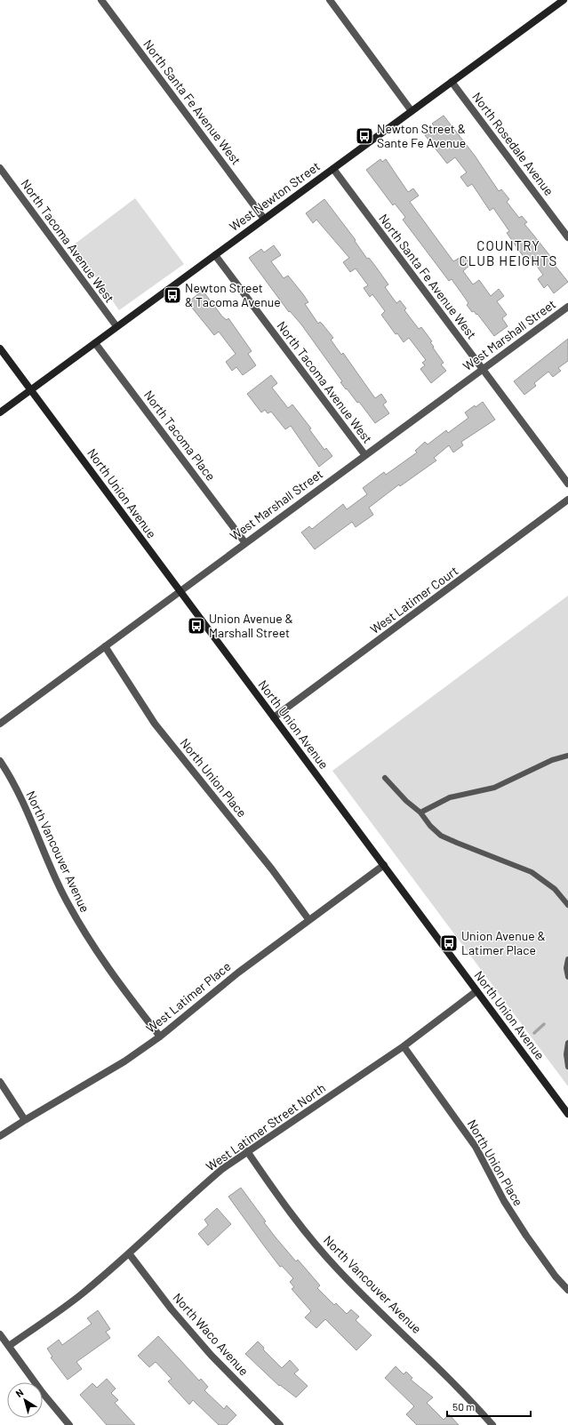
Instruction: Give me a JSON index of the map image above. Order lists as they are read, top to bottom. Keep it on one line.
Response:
{"streets":{"street":["North Santa Fe Avenue West","North Rosedale Avenue","West Newton Street","North Tacoma Avenue West","West Marshall Street","North Tacoma Place","North Union Avenue","West Latimer Court","North Union Place","North Vancouver Avenue","West Latimer Place","West Latimer Street North","North Waco Avenue"]},"crossings":[["North Santa Fe Avenue West","West Newton Street"],["North Santa Fe Avenue West","West Marshall Street"],["North Rosedale Avenue","West Newton Street"],["West Newton Street","North Tacoma Avenue West"],["West Newton Street","North Tacoma Place"],["West Newton Street","North Union Avenue"],["North Tacoma Avenue West","West Marshall Street"],["West Marshall Street","North Tacoma Place"],["West Marshall Street","North Union Avenue"],["West Marshall Street","North Union Place"],["North Union Avenue","West Latimer Court"],["North Union Avenue","West Latimer Place"],["North Union Avenue","West Latimer Street North"],["North Union Place","West Latimer Place"],["North Union Place","West Latimer Street North"],["North Vancouver Avenue","West Latimer Place"],["North Vancouver Avenue","West Latimer Street North"],["West Latimer Street North","North Waco Avenue"]],"districts":["COUNTRY CLUB HEIGHTS"],"places":{"bus stop":["Newton Street & Sante Fe Avenue","Newton Street & Tacoma Avenue","Union Avenue & Marshall Street","Union Avenue & Latimer Place"]},"scale_bar":"50 m","north":"top left"}
